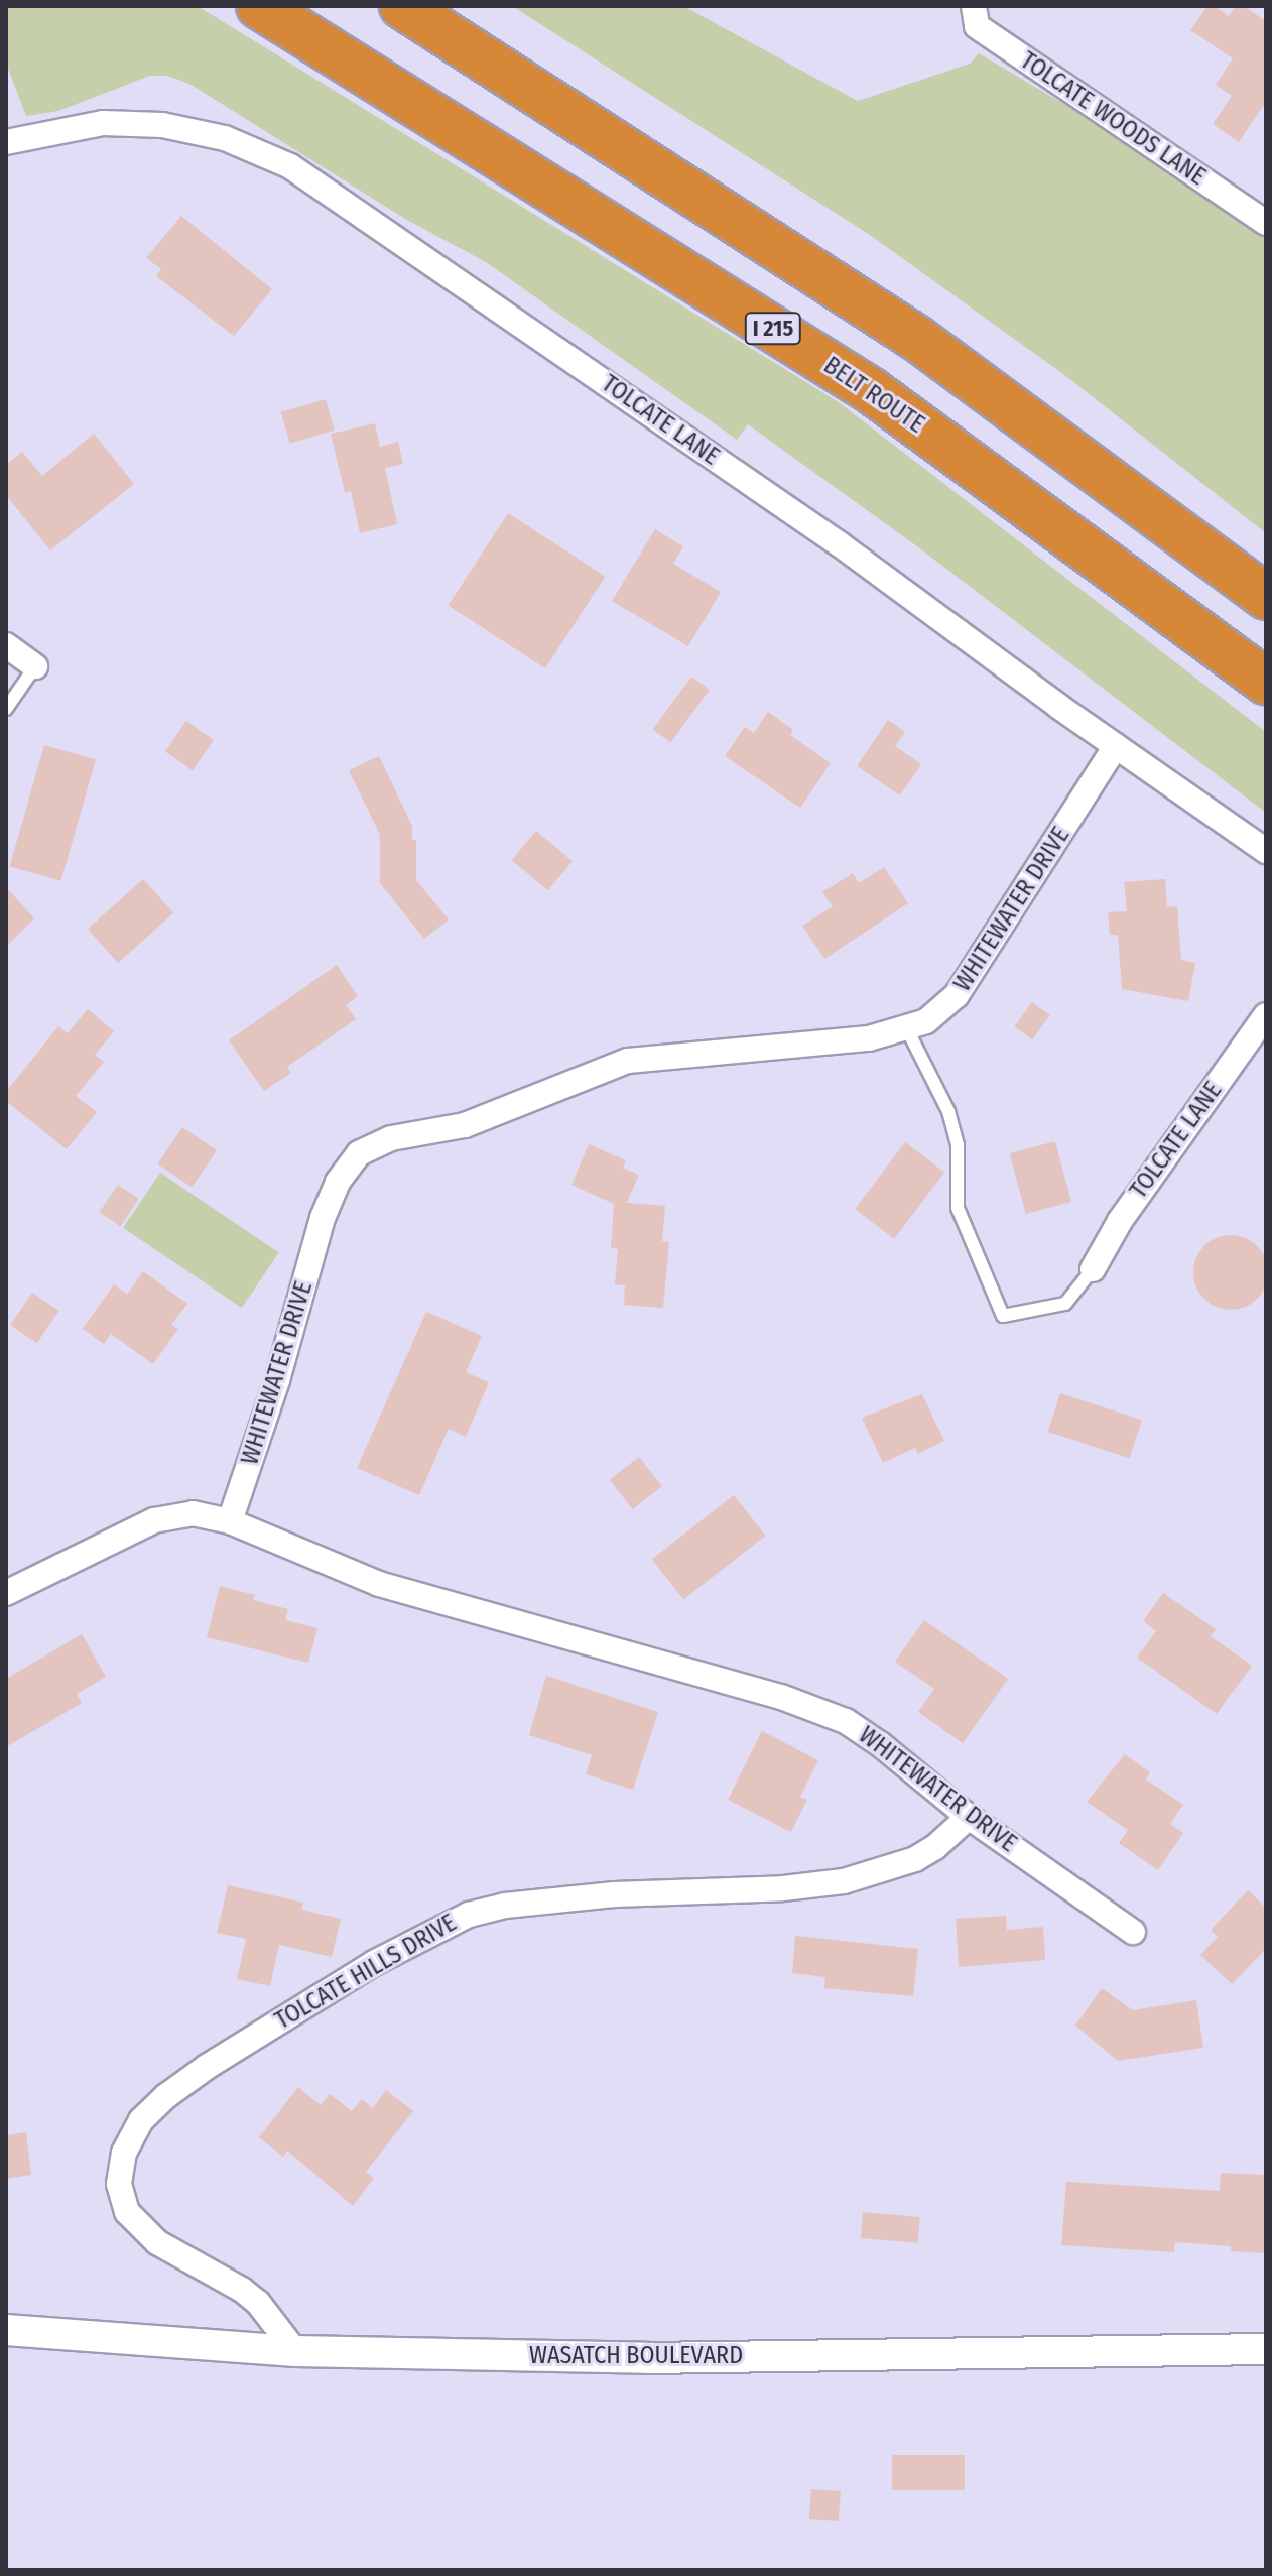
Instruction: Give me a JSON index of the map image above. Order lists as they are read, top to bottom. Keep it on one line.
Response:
{"streets":{"highway":["I 215","BELT ROUTE"],"street":["TOLCATE WOODS LANE","TOLCATE LANE","WHITEWATER DRIVE","TOLCATE HILLS DRIVE","WASATCH BOULEVARD"]},"crossings":[["TOLCATE LANE","WHITEWATER DRIVE"],["WHITEWATER DRIVE","TOLCATE HILLS DRIVE"],["TOLCATE HILLS DRIVE","WASATCH BOULEVARD"]]}
